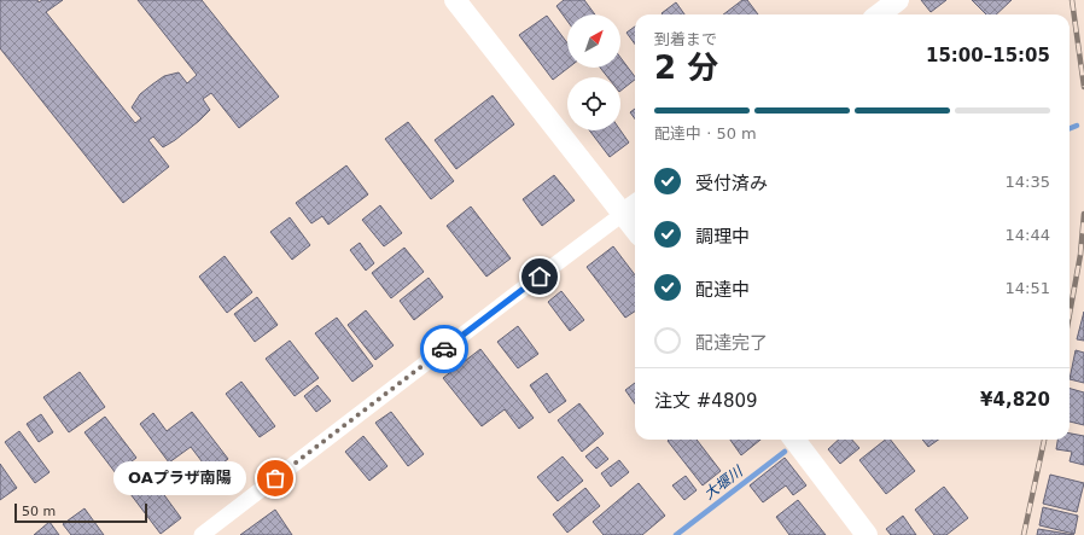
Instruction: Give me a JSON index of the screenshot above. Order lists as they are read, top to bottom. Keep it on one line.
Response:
{"water":["大堰川"],"places":["OAプラザ南陽"],"scale_bar":"50 m","north":"top right","page":{"heading":["2 分","到着まで","15:00–15:05"],"panel":["注文 #4809","¥4,820"],"bar":"配達中 · 50 m","list":[["受付済み","14:35"],["調理中","14:44"],["配達中","14:51"],"配達完了"],"bubble":"OAプラザ南陽","scale":"50 m"}}
